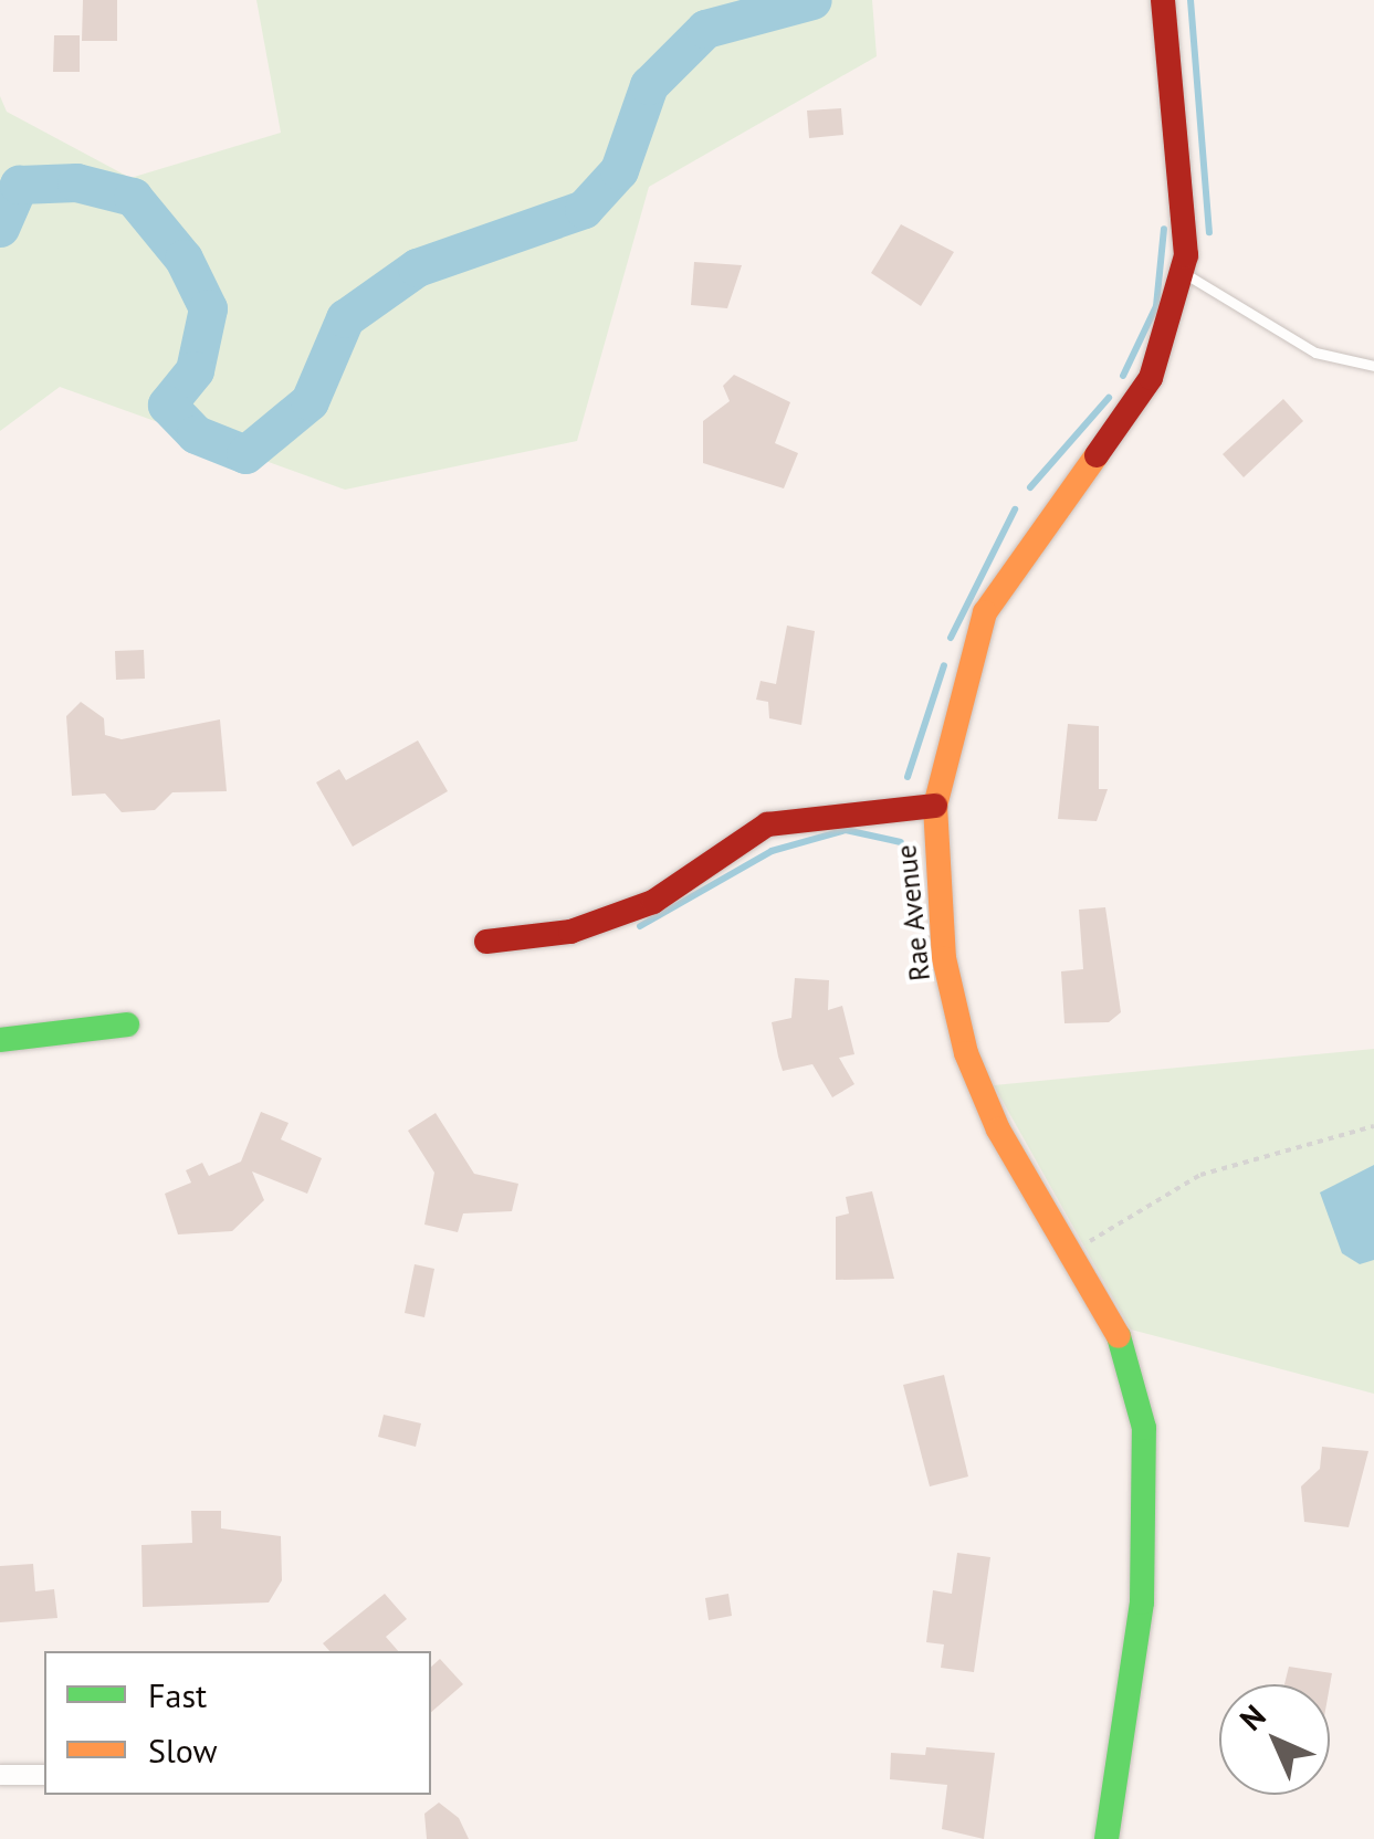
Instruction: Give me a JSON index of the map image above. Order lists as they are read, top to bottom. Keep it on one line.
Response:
{"streets":{"street":["Rae Avenue"]},"legend":["Fast","Slow"],"north":"top left"}
